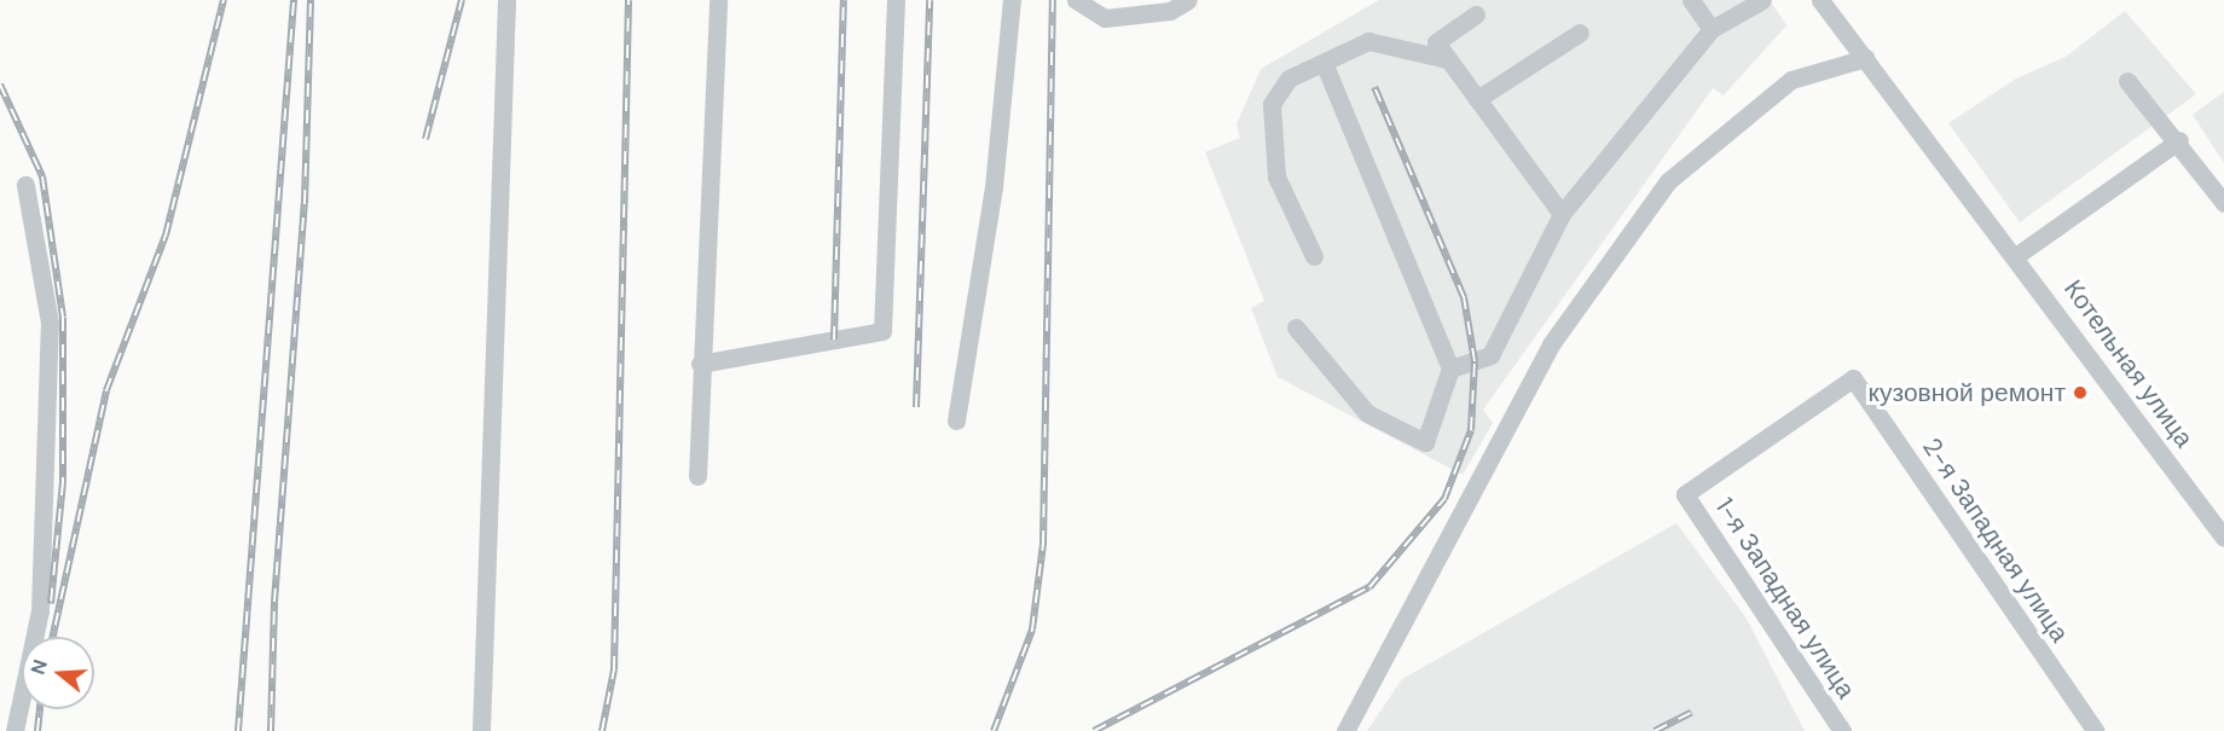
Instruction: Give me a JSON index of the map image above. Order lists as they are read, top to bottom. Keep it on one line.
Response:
{"streets":{"street":["Котельная улица","2-я Западная улица","1-я Западная улица"]},"crossings":[["2-я Западная улица","1-я Западная улица"]],"places":["кузовной ремонт"],"north":"left"}
